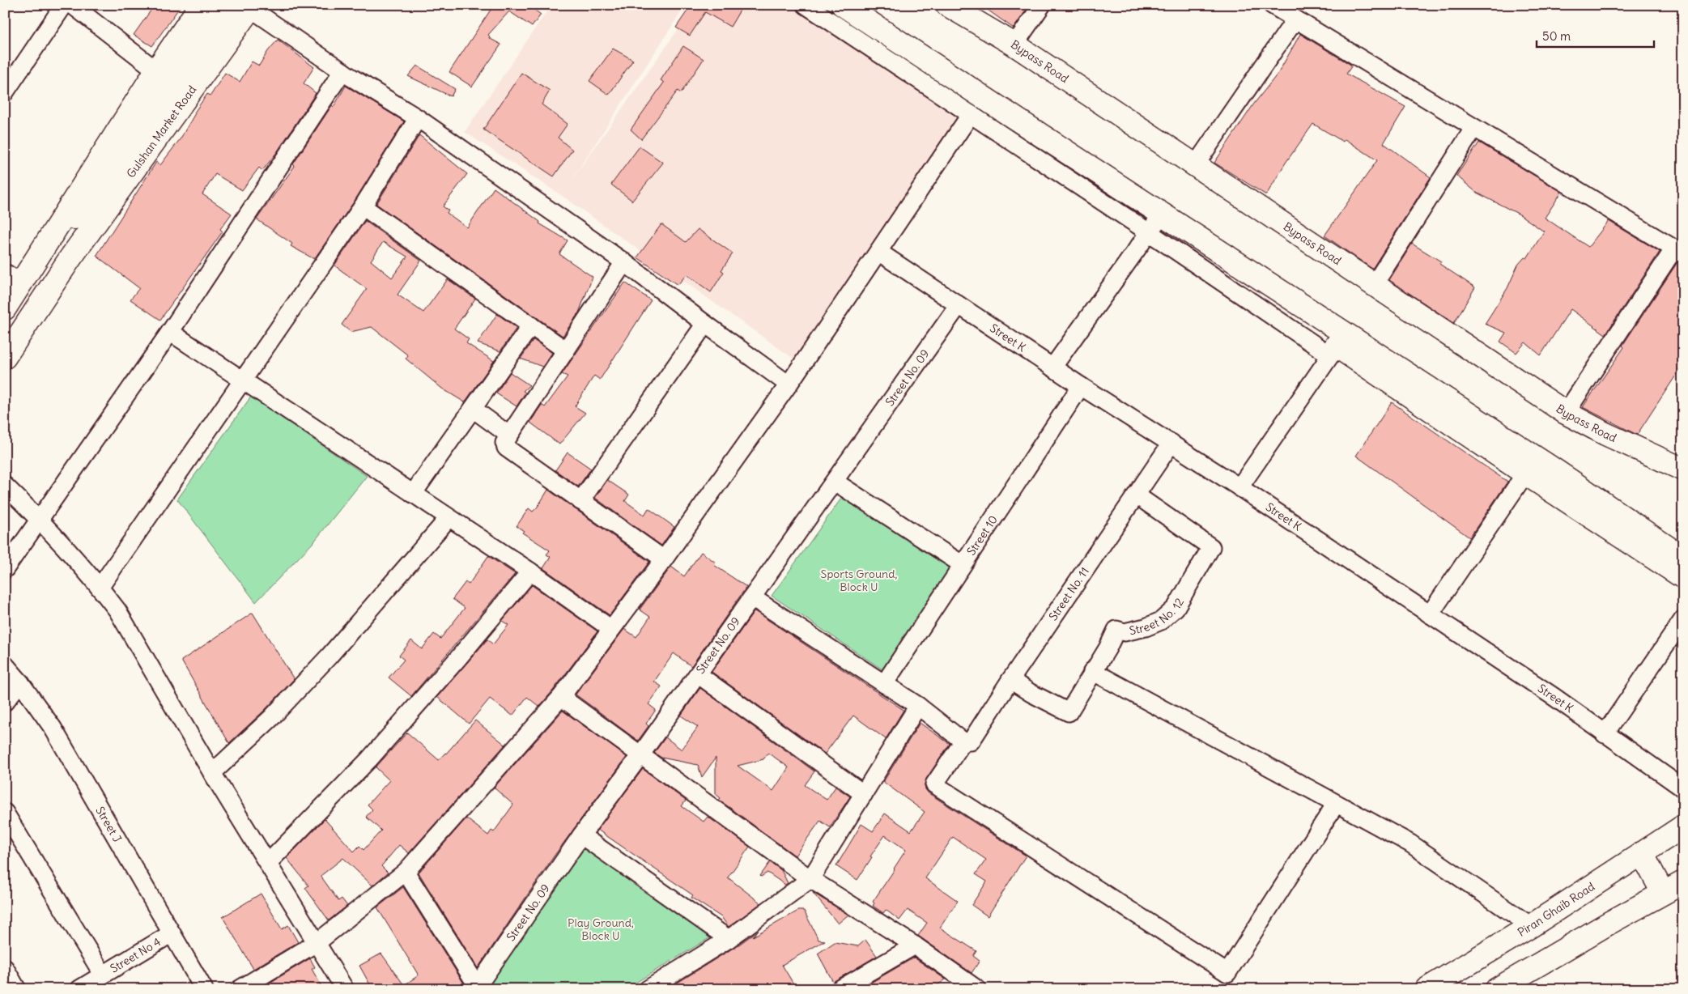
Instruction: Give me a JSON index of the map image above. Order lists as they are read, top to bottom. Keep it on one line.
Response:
{"streets":{"main road":["Bypass Road","Gulshan Market Road","Piran Ghaib Road"],"street":["Street K","Street No. 09","Street 10","Street No. 11","Street No. 12","Street J","Street No 4"]},"crossings":[["Street K","Street No. 09"],["Street K","Street 10"],["Street K","Street No. 11"],["Street No. 11","Street No. 12"],["Street J","Street No 4"]],"parks":["Sports Ground, Block U","Play Ground, Block U"],"scale_bar":"50 m"}
